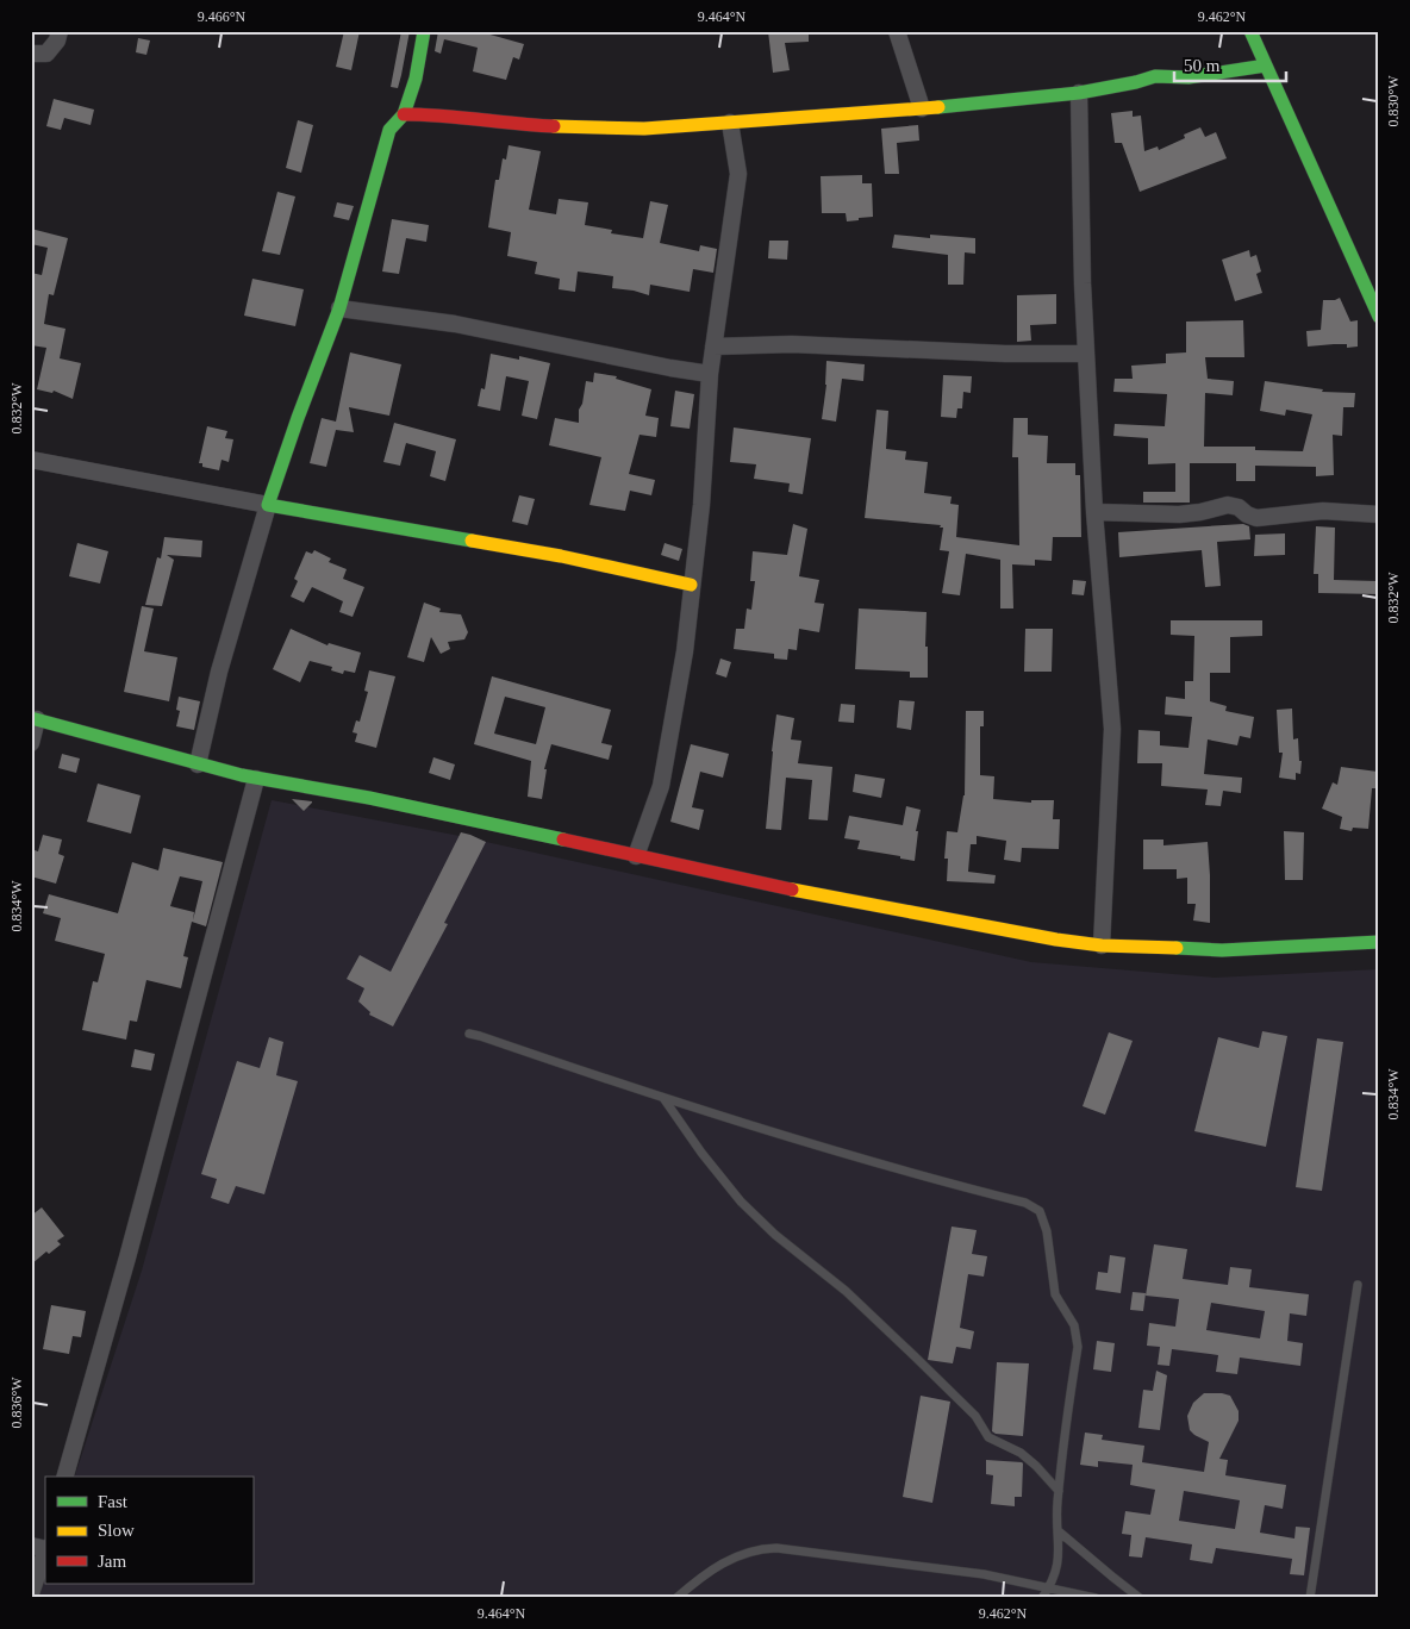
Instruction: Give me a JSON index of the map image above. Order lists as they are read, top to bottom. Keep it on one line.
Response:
{"legend":["Fast","Slow","Jam"],"scale_bar":"50 m","coordinates":["9.466°N","9.464°N","9.462°N","0.830°W","0.832°W","0.834°W","0.836°W"]}
